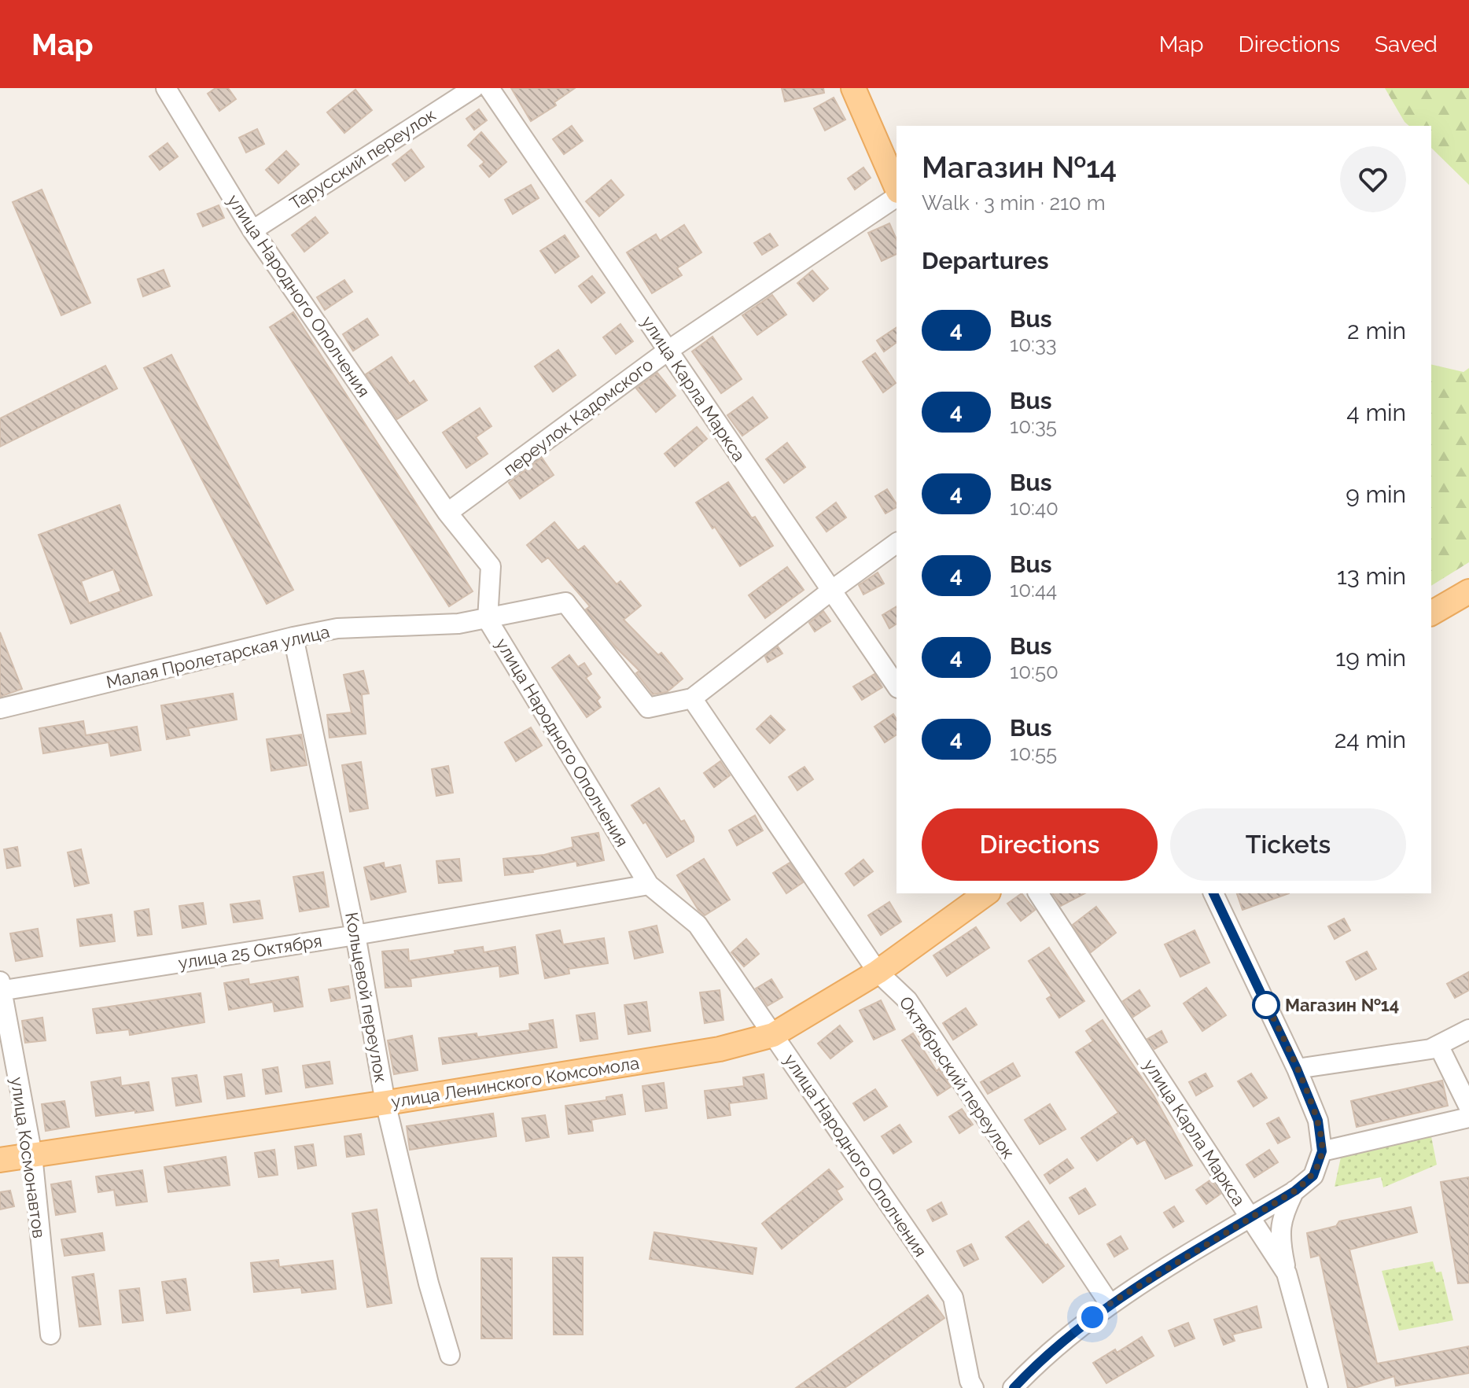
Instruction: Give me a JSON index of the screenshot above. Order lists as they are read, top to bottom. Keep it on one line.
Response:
{"streets":{"main road":["улица Ленинского Комсомола"],"street":["Тарусский переулок","улица Народного Ополчения","улица Карла Маркса","переулок Кадомского","Малая Пролетарская улица","улица 25 Октября","Кольцевой переулок","Октябрьский переулок","улица Космонавтов"]},"crossings":[["Тарусский переулок","улица Народного Ополчения"],["улица Народного Ополчения","переулок Кадомского"],["улица Народного Ополчения","Малая Пролетарская улица"],["улица Народного Ополчения","улица 25 Октября"],["улица Народного Ополчения","улица Ленинского Комсомола"],["улица Карла Маркса","переулок Кадомского"],["улица Карла Маркса","Малая Пролетарская улица"],["Малая Пролетарская улица","Кольцевой переулок"],["Малая Пролетарская улица","Октябрьский переулок"],["улица 25 Октября","Кольцевой переулок"],["улица 25 Октября","улица Космонавтов"],["Кольцевой переулок","улица Ленинского Комсомола"],["Октябрьский переулок","улица Ленинского Комсомола"],["улица Ленинского Комсомола","улица Космонавтов"]],"places":["Магазин №14"],"lines":["bus line 4"],"page":{"header":"Map","nav":["Map","Directions","Saved"],"heading":[["Магазин №14","Walk · 3 min · 210 m"],"Departures"],"list":[{"mark":"4","name":"Bus","note":"10:33","value":"2 min"},{"mark":"4","name":"Bus","note":"10:35","value":"4 min"},{"mark":"4","name":"Bus","note":"10:40","value":"9 min"},{"mark":"4","name":"Bus","note":"10:44","value":"13 min"},{"mark":"4","name":"Bus","note":"10:50","value":"19 min"},{"mark":"4","name":"Bus","note":"10:55","value":"24 min"}],"buttons":["Directions","Tickets"]}}
